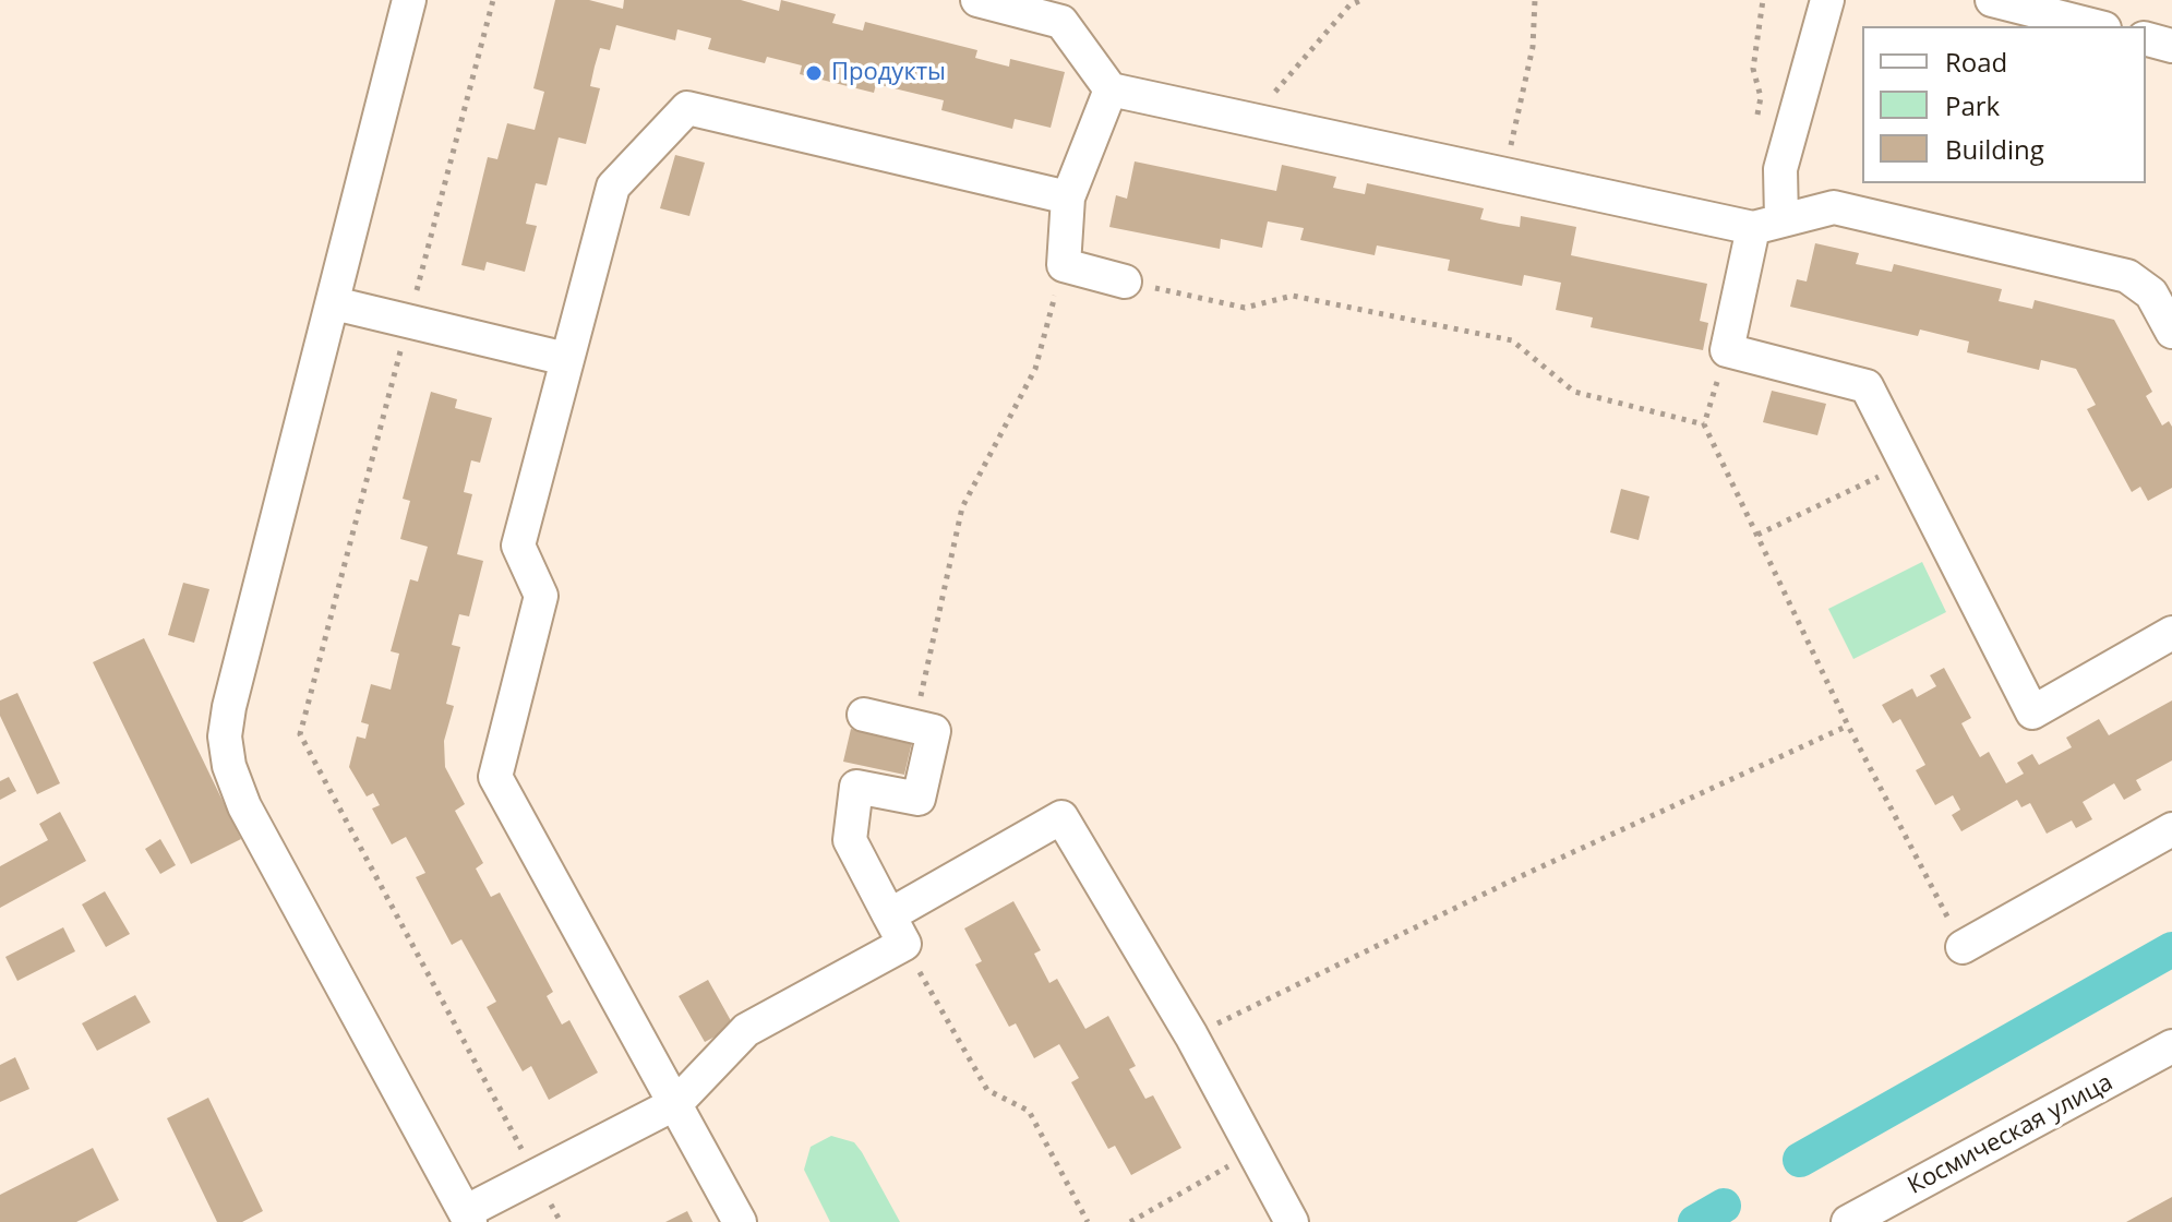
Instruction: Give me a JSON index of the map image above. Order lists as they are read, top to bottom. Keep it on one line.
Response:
{"streets":{"street":["Космическая улица"]},"places":["Продукты"],"legend":["Road","Park","Building"]}
